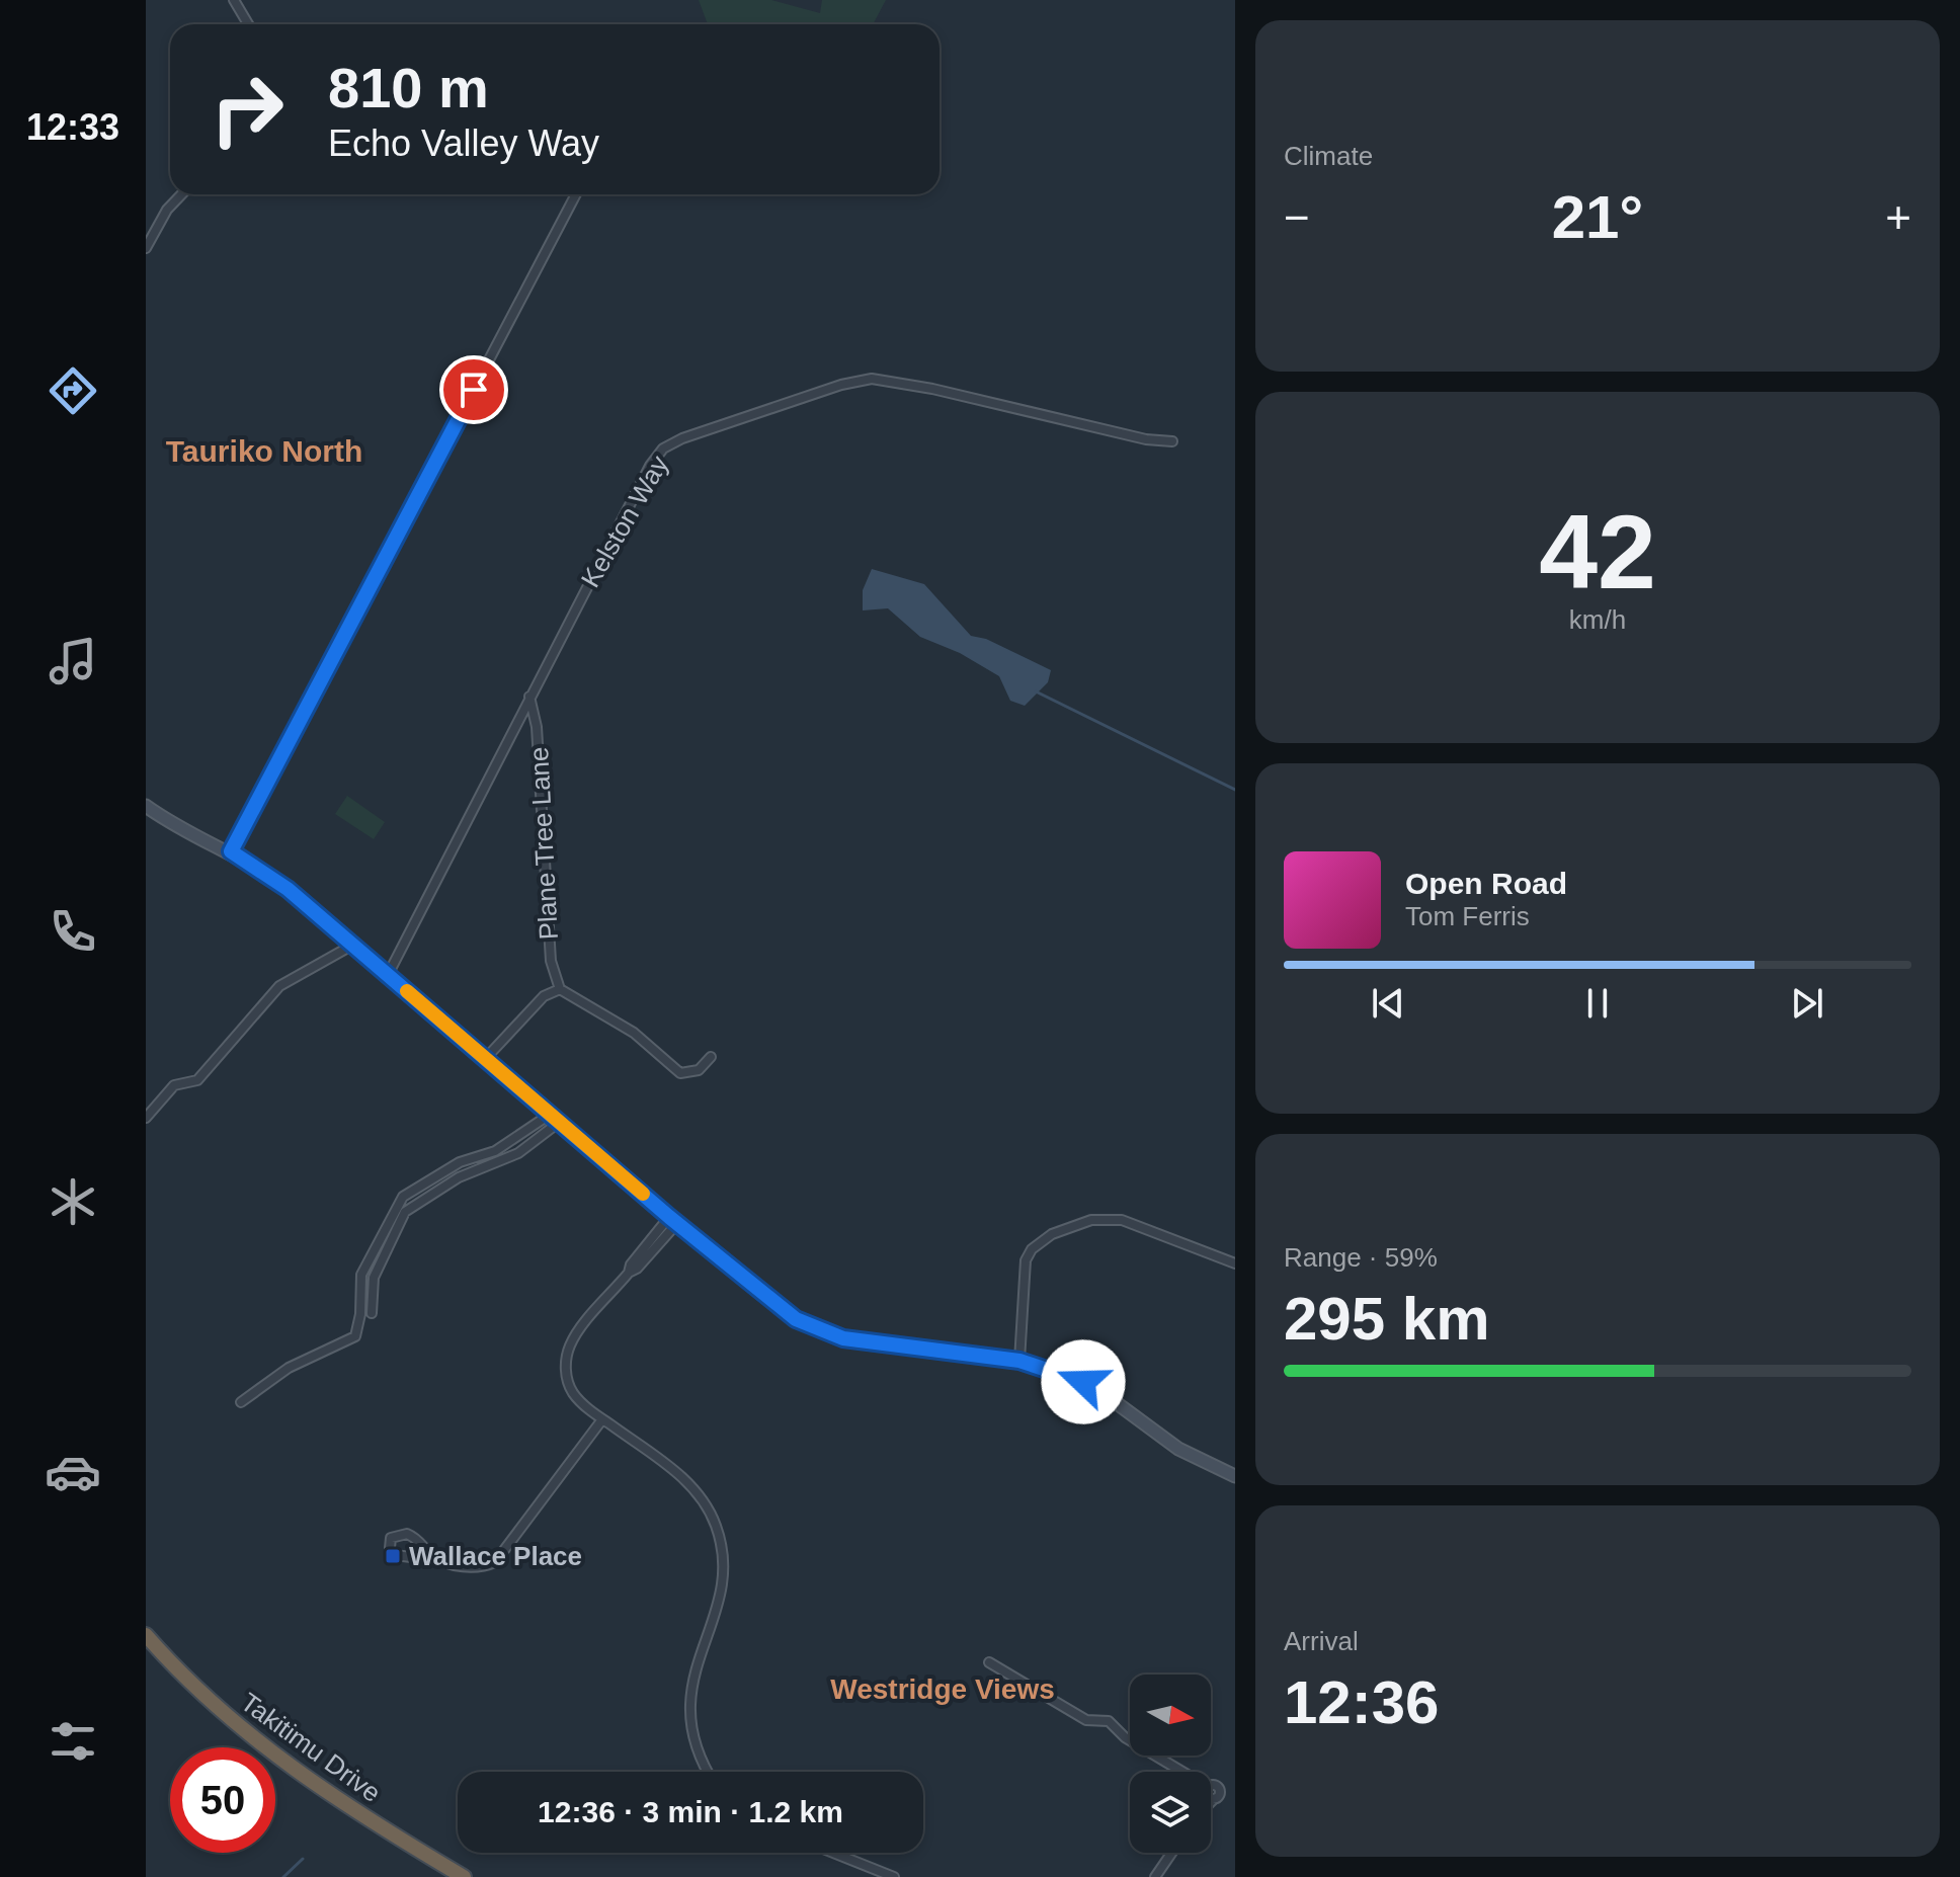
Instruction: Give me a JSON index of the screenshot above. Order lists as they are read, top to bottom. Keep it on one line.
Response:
{"streets":{"highway":["Takitimu Drive"],"street":["Kelston Way","Plane Tree Lane"]},"crossings":[["Kelston Way","Plane Tree Lane"]],"districts":["Tauriko North","Westridge Views"],"places":{"transit":["Wallace Place"]},"north":"right","page":{"tabs":"12:33","tile":["Climate",["42","km/h"],["Range · 59%","295 km"],["Arrival","12:36"]],"turn":["810 m","Echo Valley Way"],"heat":["−","21°","+"],"song":["Open Road","Tom Ferris"],"limit":"50","trip":"12:36 · 3 min · 1.2 km"}}
